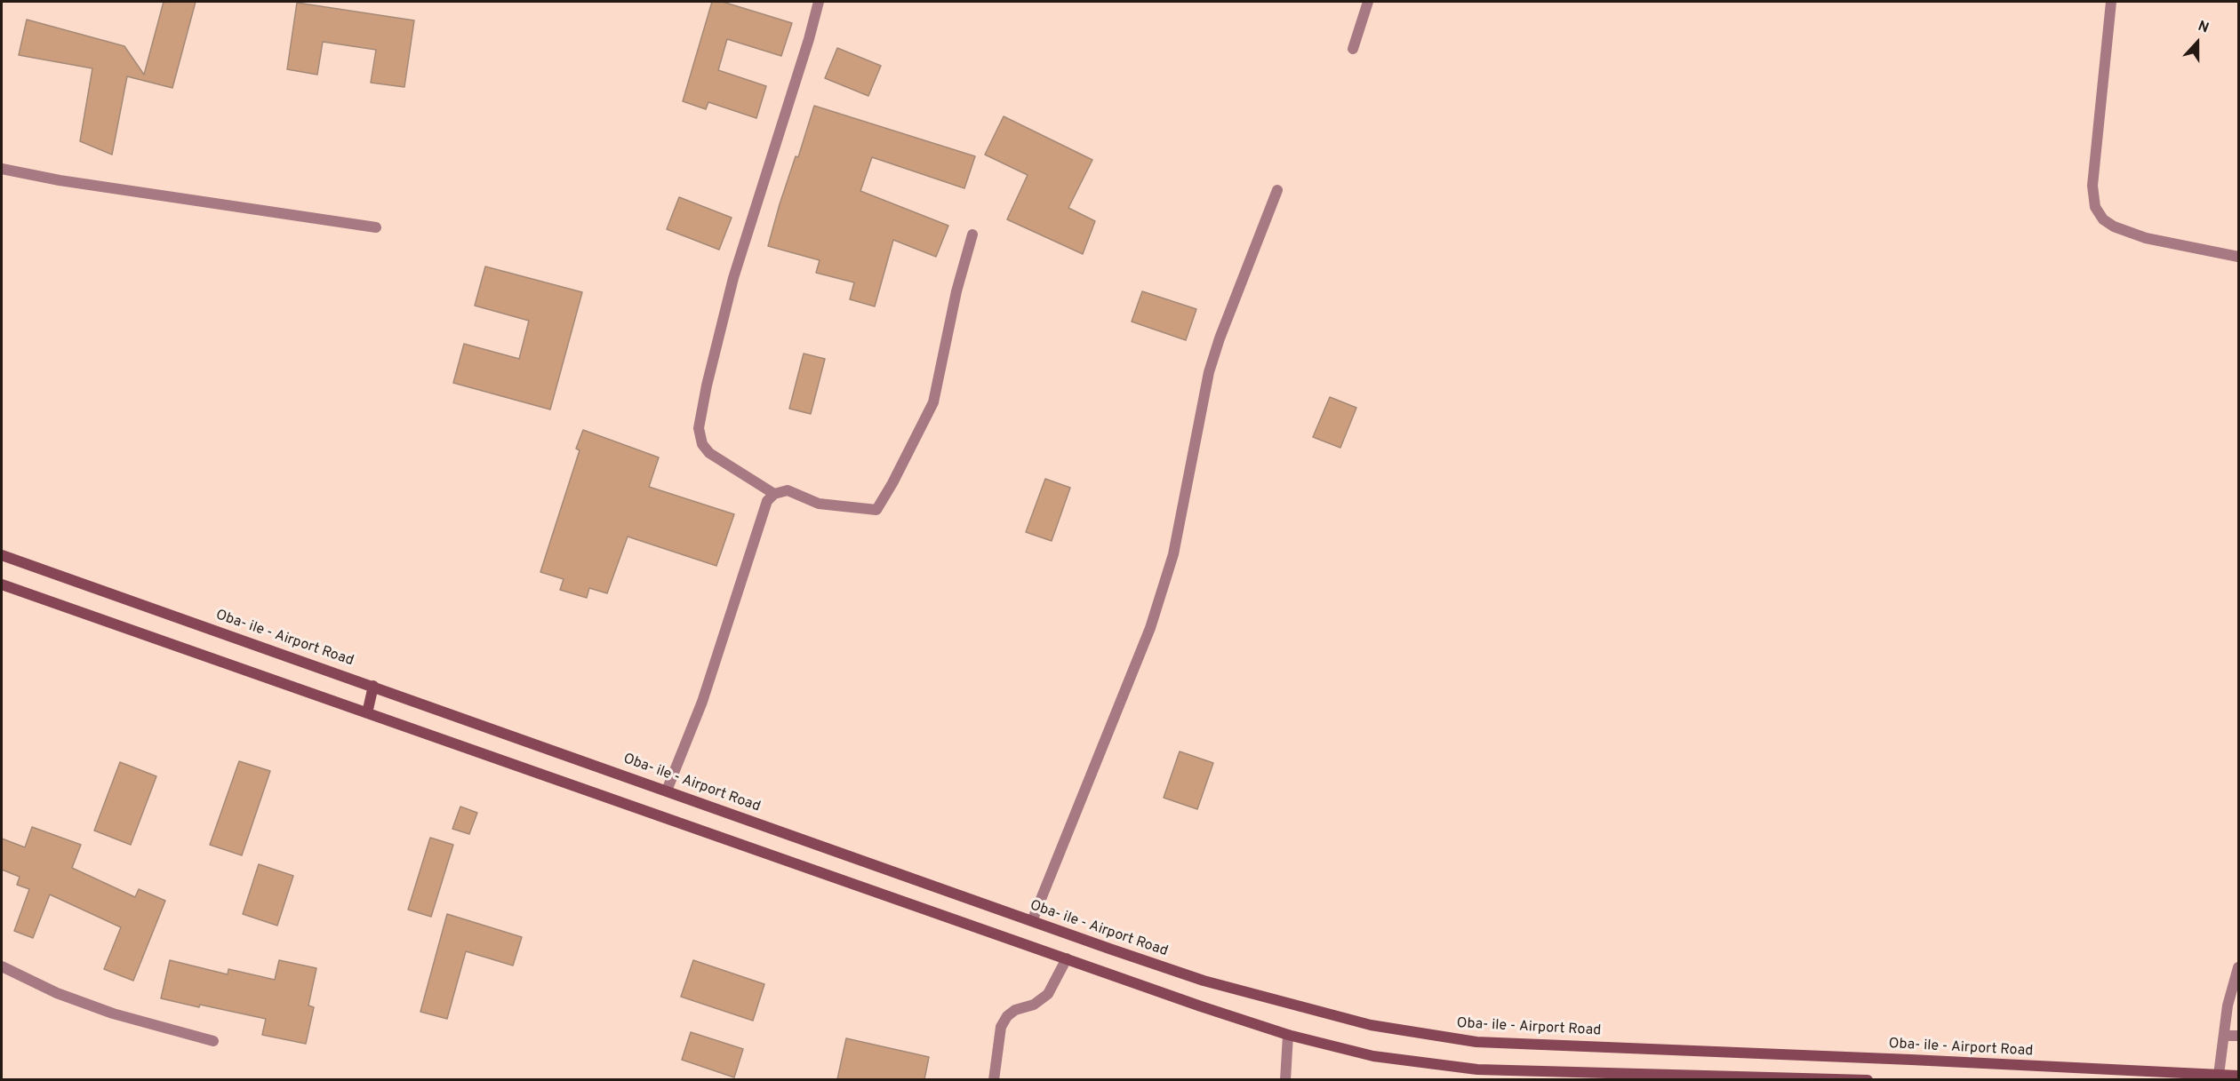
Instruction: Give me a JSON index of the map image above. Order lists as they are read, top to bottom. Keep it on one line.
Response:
{"streets":{"main road":["Oba- ile - Airport Road"]},"north":"top"}
